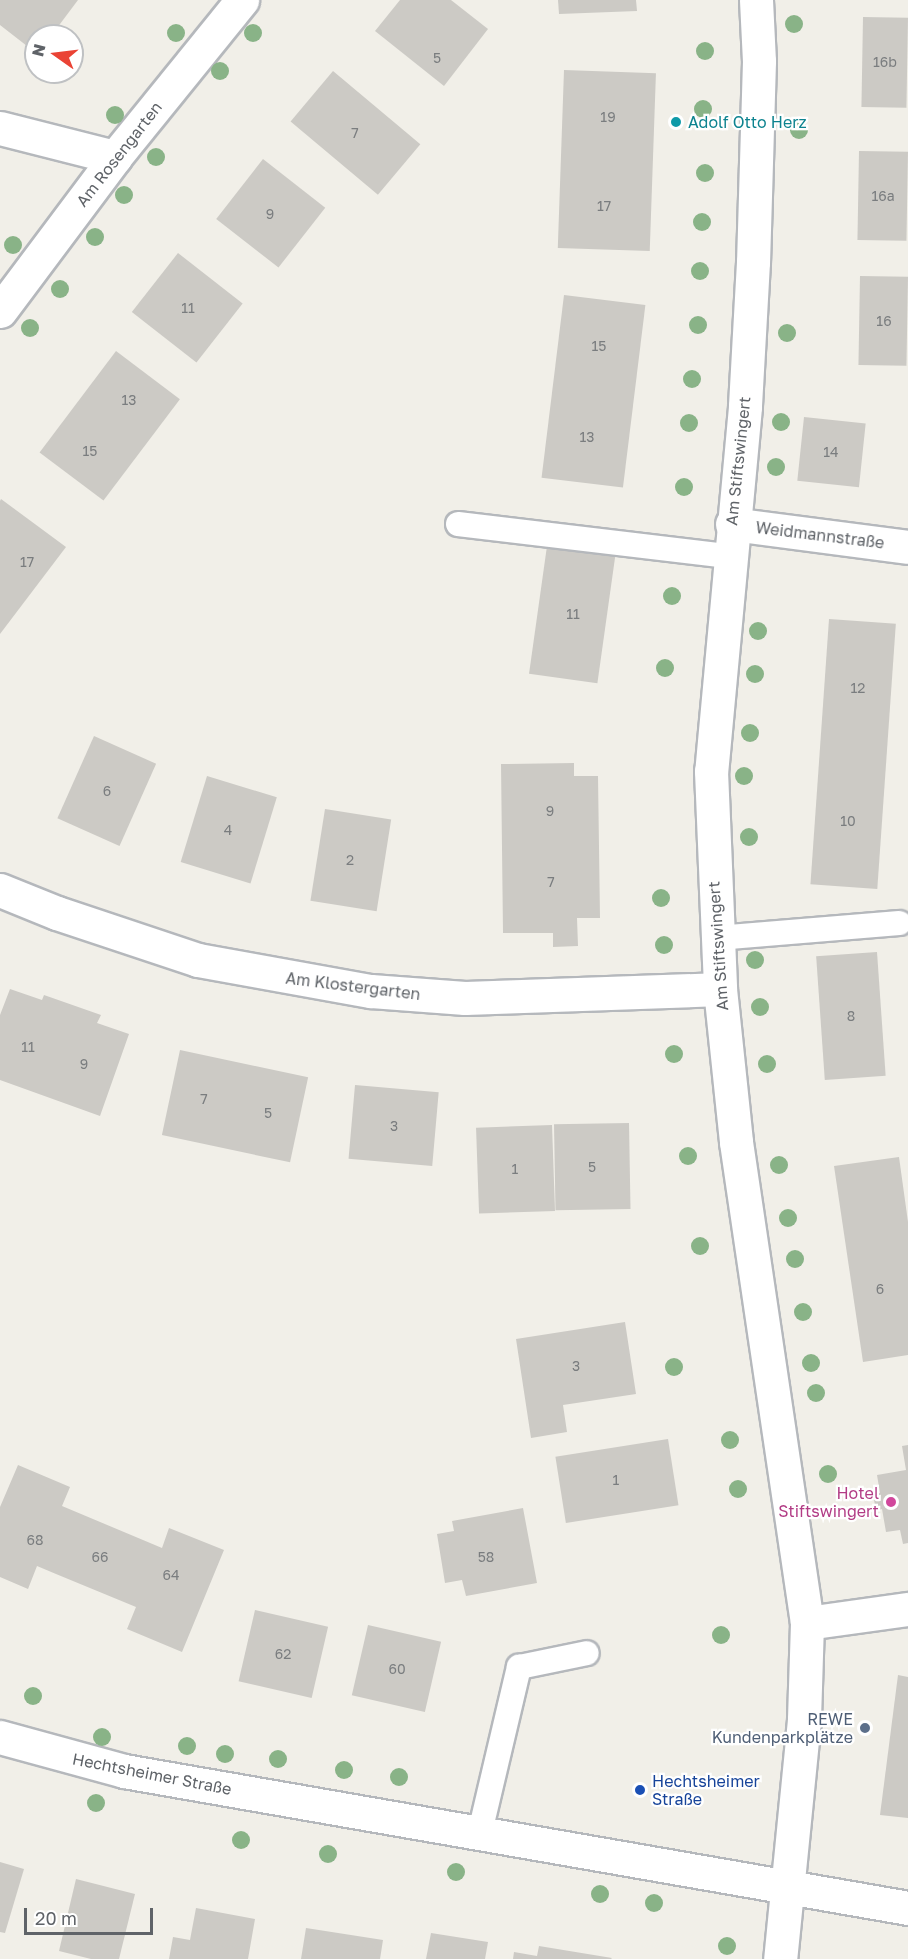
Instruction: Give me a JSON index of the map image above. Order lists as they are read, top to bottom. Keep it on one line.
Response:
{"streets":{"street":["Am Rosengarten","Am Stiftswingert","Weidmannstraße","Am Klostergarten","Hechtsheimer Straße"]},"crossings":[["Am Stiftswingert","Weidmannstraße"],["Am Stiftswingert","Am Klostergarten"],["Am Stiftswingert","Hechtsheimer Straße"]],"places":["Adolf Otto Herz","Hotel Stiftswingert","REWE Kundenparkplätze","Hechtsheimer Straße"],"house_numbers":["5","16b","19","7","16a","17","9","11","16","15","13","13","15","14","17","11","12","6","9","10","4","2","7","8","11","9","7","5","3","5","1","6","3","1","68","66","58","64","62","60"],"scale_bar":"20 m","north":"left"}
